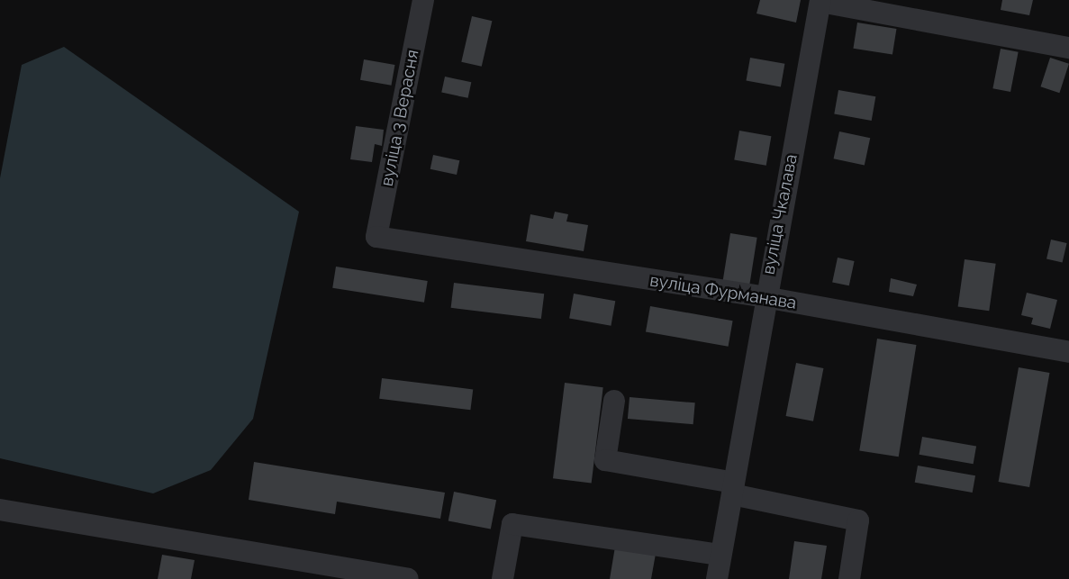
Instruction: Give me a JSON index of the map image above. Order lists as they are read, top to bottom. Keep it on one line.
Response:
{"streets":{"street":["вуліца 3 Верасня","вуліца Чкалава","вуліца Фурманава"]},"crossings":[["вуліца 3 Верасня","вуліца Фурманава"],["вуліца Чкалава","вуліца Фурманава"]]}
